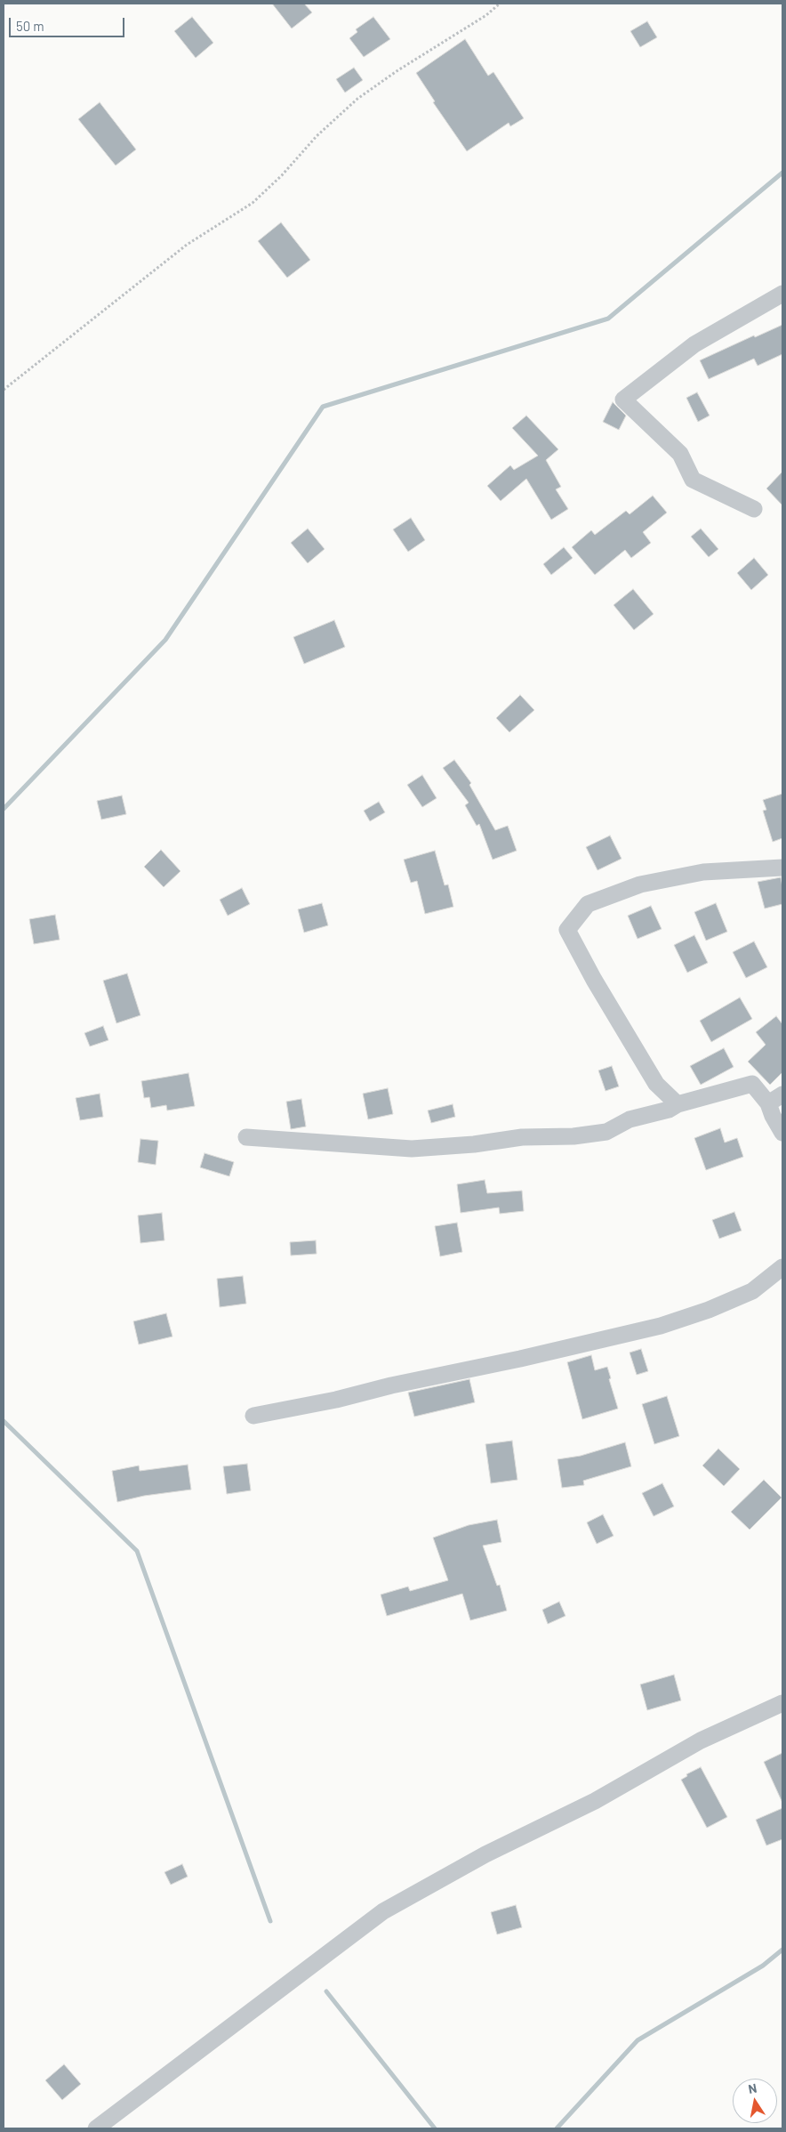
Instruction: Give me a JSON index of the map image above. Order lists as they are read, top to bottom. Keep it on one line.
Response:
{"scale_bar":"50 m","north":"top"}
